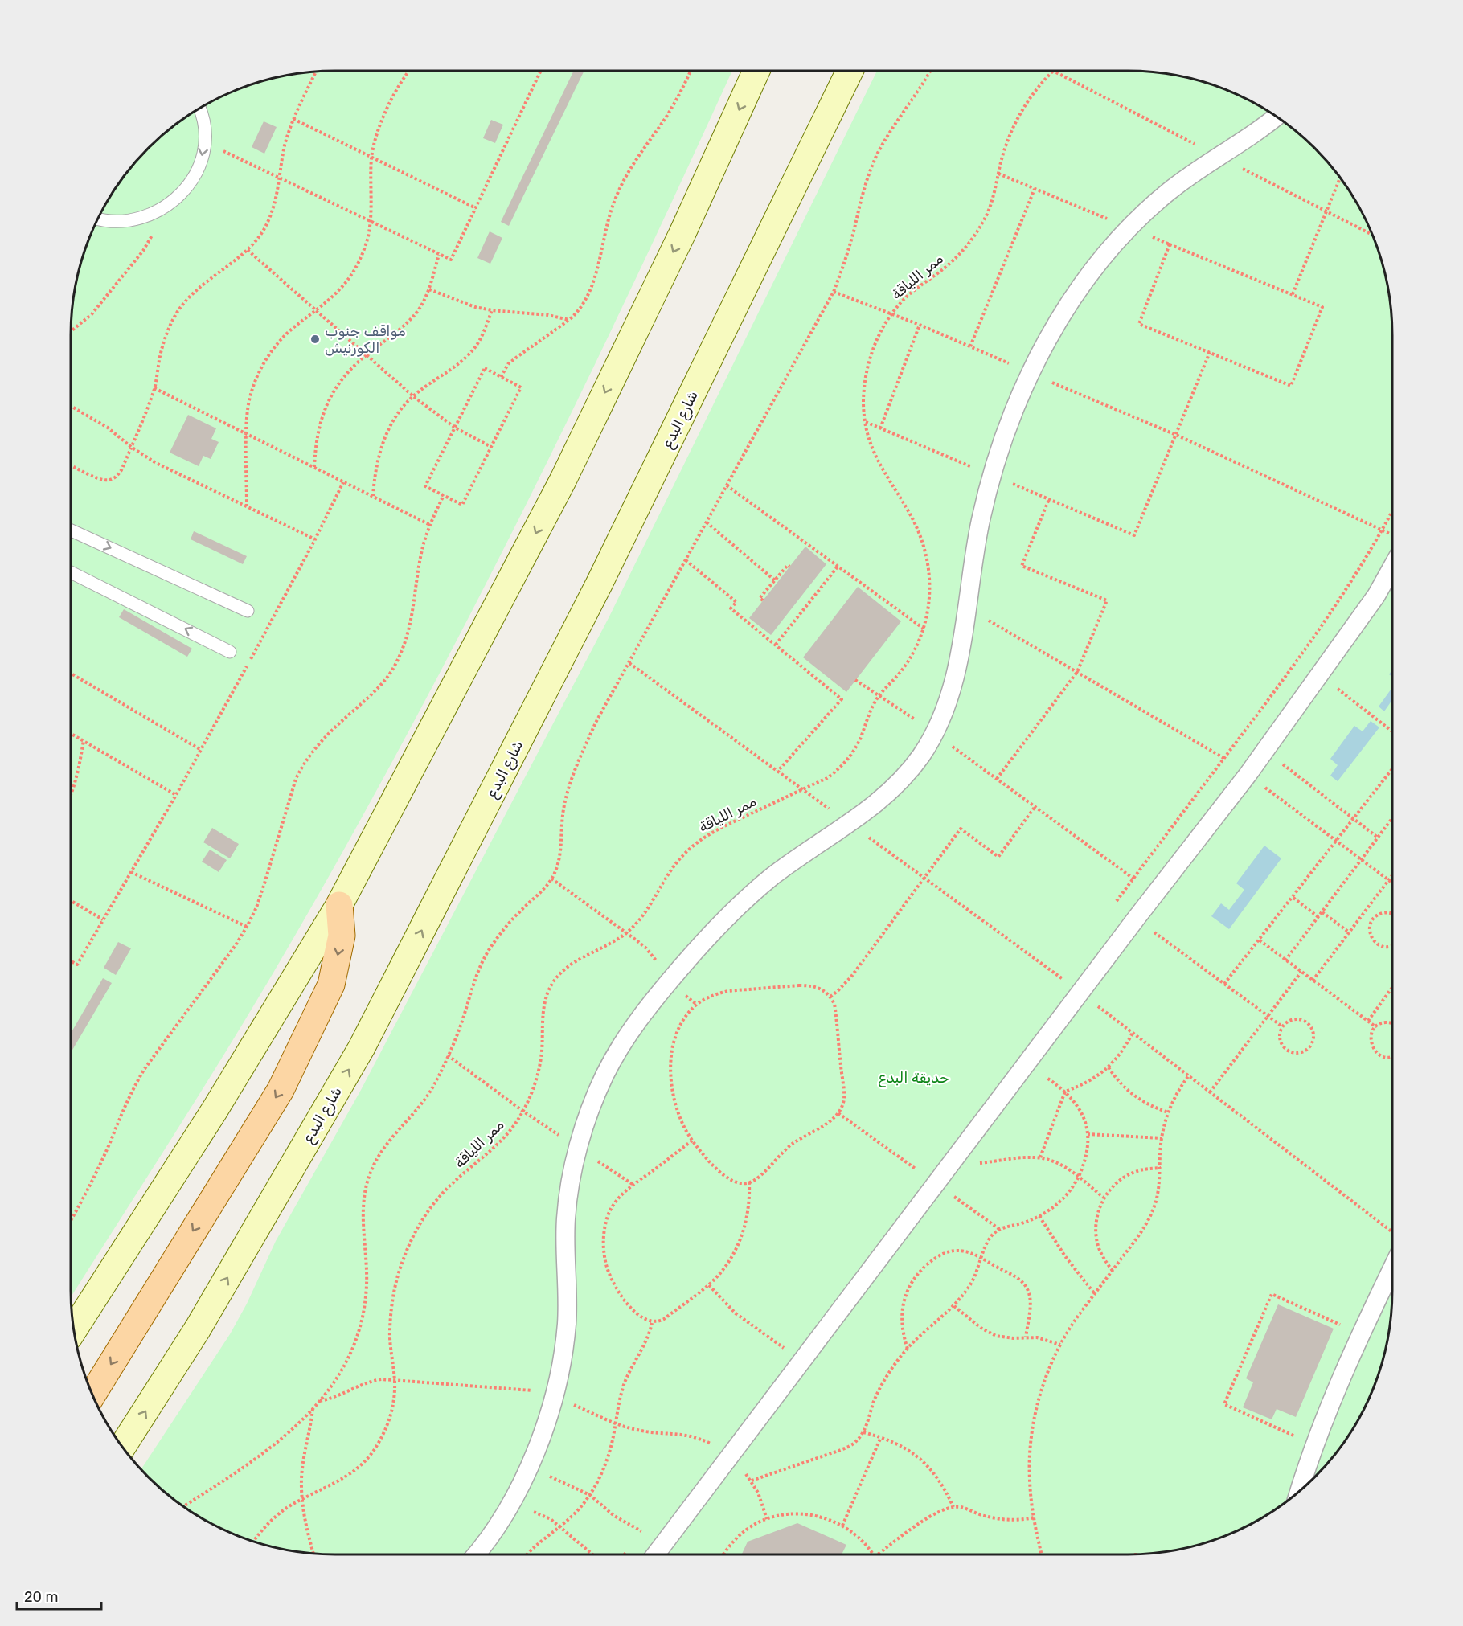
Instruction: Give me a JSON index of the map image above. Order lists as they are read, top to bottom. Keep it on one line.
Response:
{"streets":{"main road":["شارع البدع"],"path":["ممر اللياقة"]},"parks":["حديقة البدع"],"places":["مواقف جنوب الكورنيش"],"scale_bar":"20 m"}
